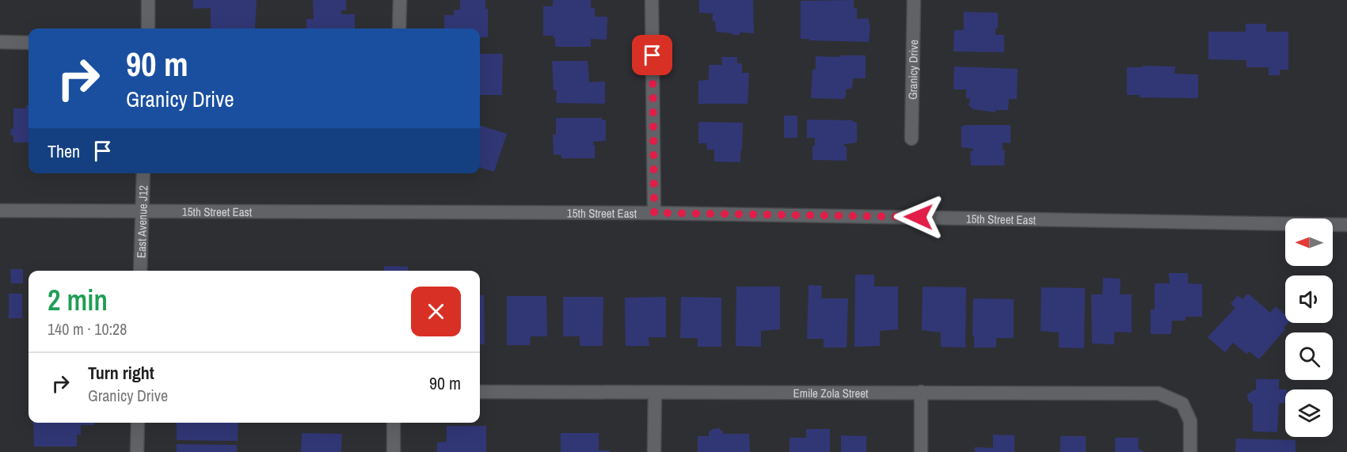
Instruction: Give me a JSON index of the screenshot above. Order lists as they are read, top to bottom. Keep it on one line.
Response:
{"streets":{"street":["Granicy Drive","15th Street East","East Avenue J12","Emile Zola Street"]},"crossings":[["15th Street East","East Avenue J12"]],"north":"left","page":{"turn":["90 m","Granicy Drive"],"then":"Then","heading":["2 min","140 m · 10:28"],"list":[{"name":"Turn right","note":"Granicy Drive","value":"90 m"}]}}
